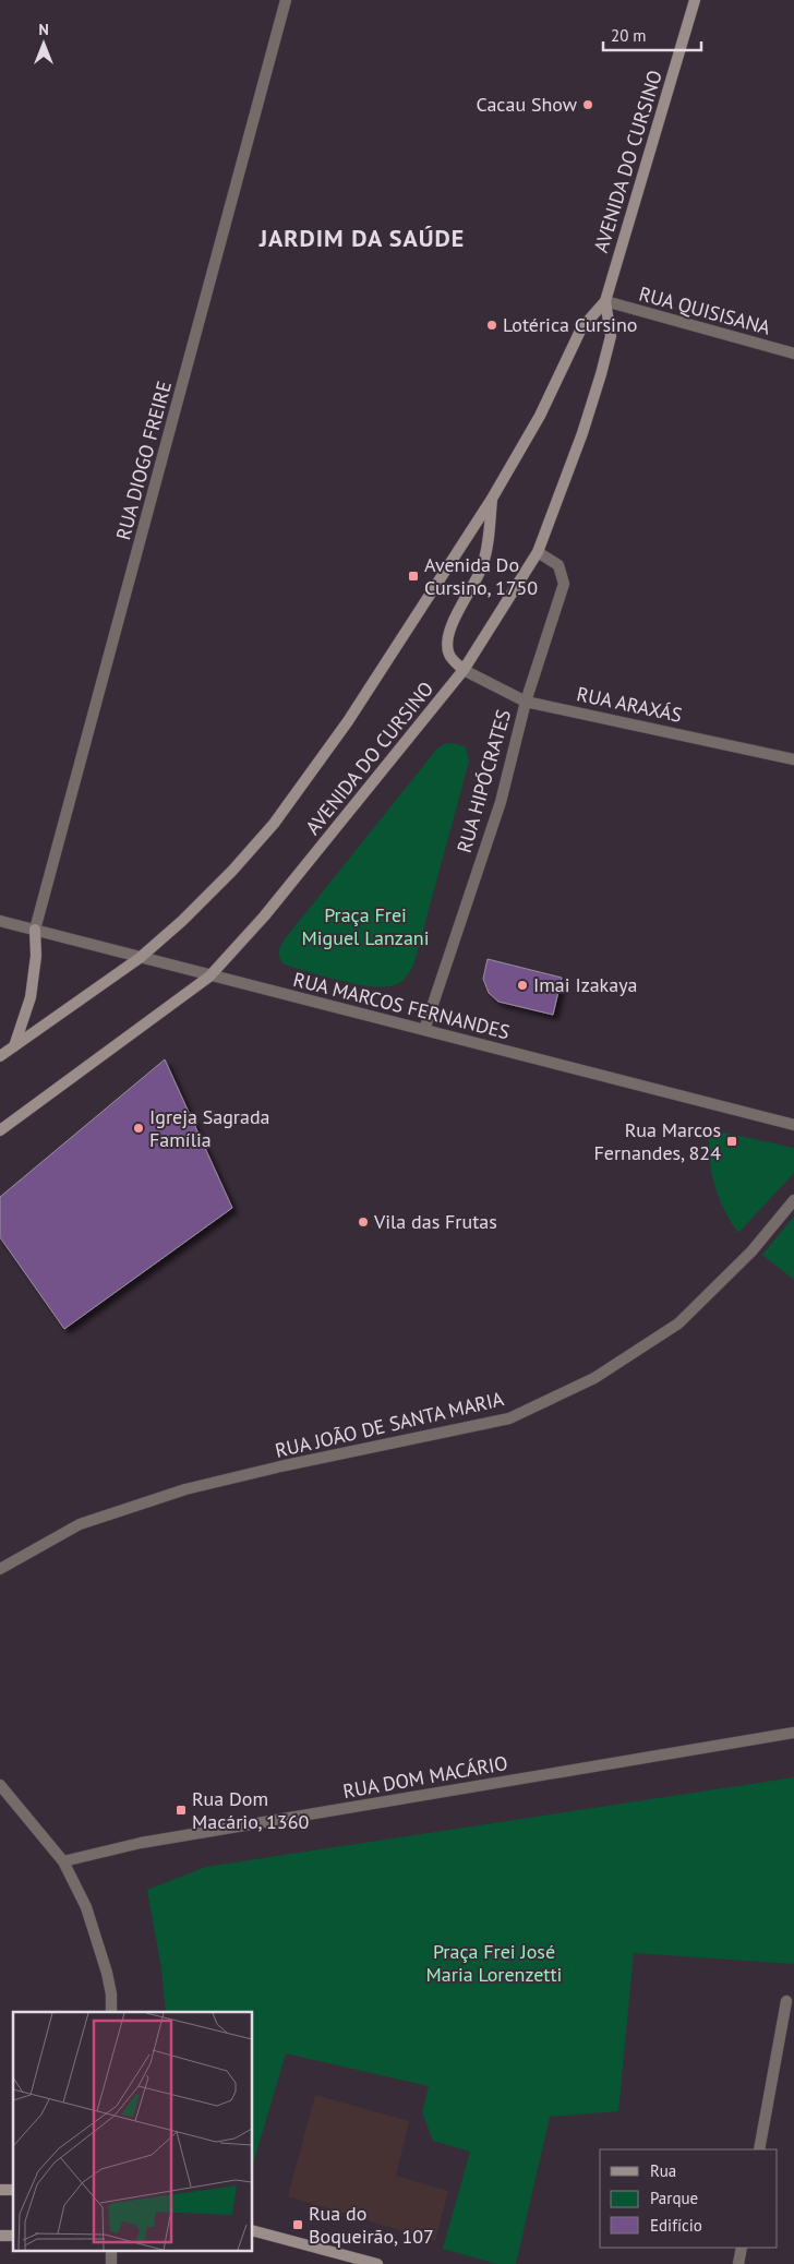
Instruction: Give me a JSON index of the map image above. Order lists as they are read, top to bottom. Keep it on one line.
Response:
{"streets":{"main road":["AVENIDA DO CURSINO"],"street":["RUA QUISISANA","RUA DIOGO FREIRE","RUA ARAXÁS","RUA HIPÓCRATES","RUA MARCOS FERNANDES","RUA JOÃO DE SANTA MARIA","RUA DOM MACÁRIO"]},"crossings":[["AVENIDA DO CURSINO","RUA QUISISANA"],["AVENIDA DO CURSINO","RUA ARAXÁS"],["AVENIDA DO CURSINO","RUA HIPÓCRATES"],["AVENIDA DO CURSINO","RUA MARCOS FERNANDES"],["RUA DIOGO FREIRE","RUA MARCOS FERNANDES"],["RUA ARAXÁS","RUA HIPÓCRATES"],["RUA HIPÓCRATES","RUA MARCOS FERNANDES"]],"districts":["JARDIM DA SAÚDE"],"parks":["Praça Frei Miguel Lanzani","Praça Frei José Maria Lorenzetti"],"places":{"other":["Cacau Show","Lotérica Cursino","Imai Izakaya","Igreja Sagrada Família","Vila das Frutas"],"transit":["Avenida Do Cursino, 1750","Rua Marcos Fernandes, 824","Rua Dom Macário, 1360","Rua do Boqueirão, 107"]},"legend":["Rua","Parque","Edifício"],"scale_bar":"20 m","north":"top"}
